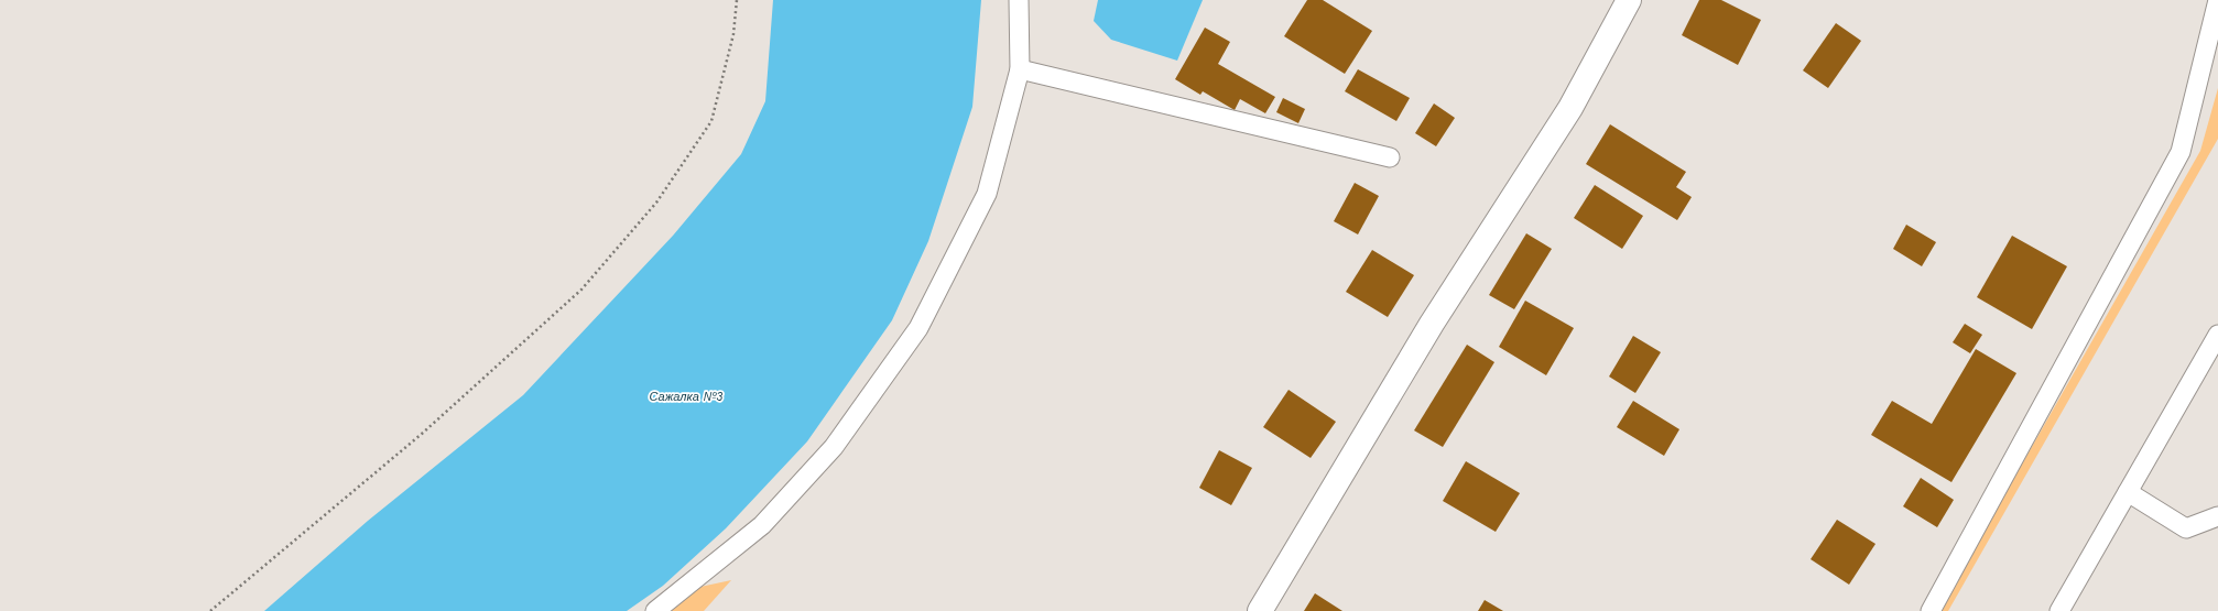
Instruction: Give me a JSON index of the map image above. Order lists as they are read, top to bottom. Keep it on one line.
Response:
{"water":["Сажалка №3"]}
